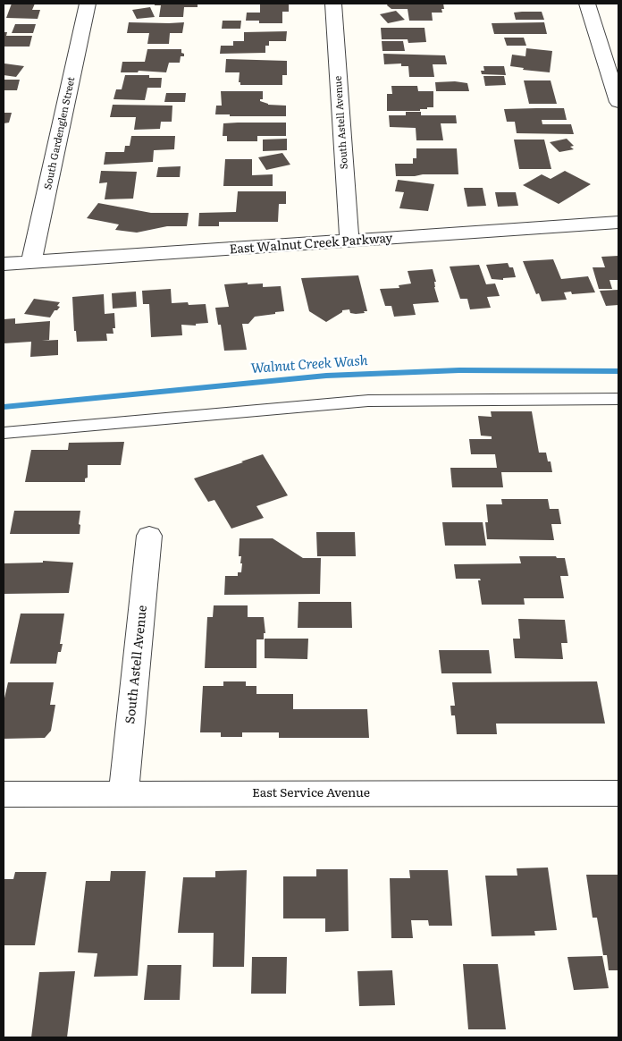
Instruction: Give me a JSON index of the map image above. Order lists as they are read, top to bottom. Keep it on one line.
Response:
{"streets":{"street":["South Astell Avenue","South Gardenglen Street","East Walnut Creek Parkway","East Service Avenue"]},"crossings":[["South Astell Avenue","East Walnut Creek Parkway"],["South Astell Avenue","East Service Avenue"],["South Gardenglen Street","East Walnut Creek Parkway"]],"water":["Walnut Creek Wash"]}
